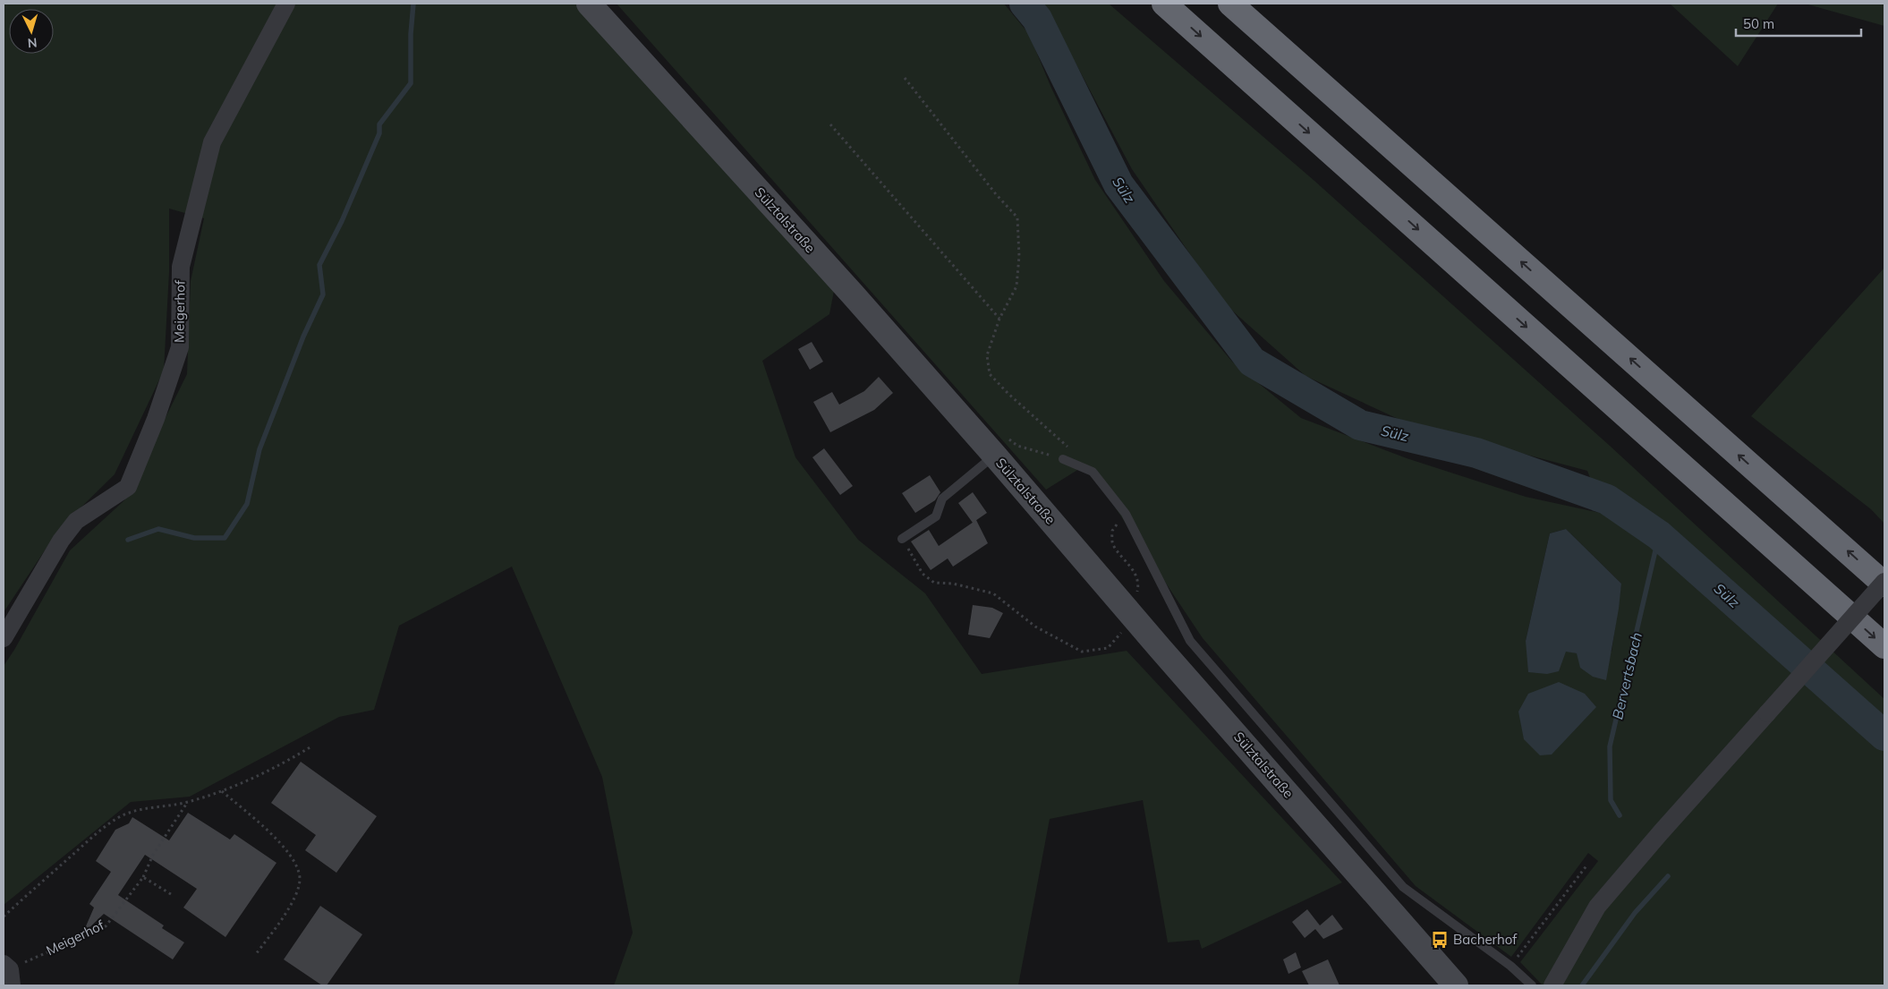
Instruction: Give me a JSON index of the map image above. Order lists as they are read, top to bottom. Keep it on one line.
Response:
{"streets":{"main road":["Sülztalstraße"],"street":["Meigerhof"]},"water":["Sülz","Bervertsbach"],"places":{"bus stop":["Bacherhof"]},"scale_bar":"50 m","north":"bottom"}
